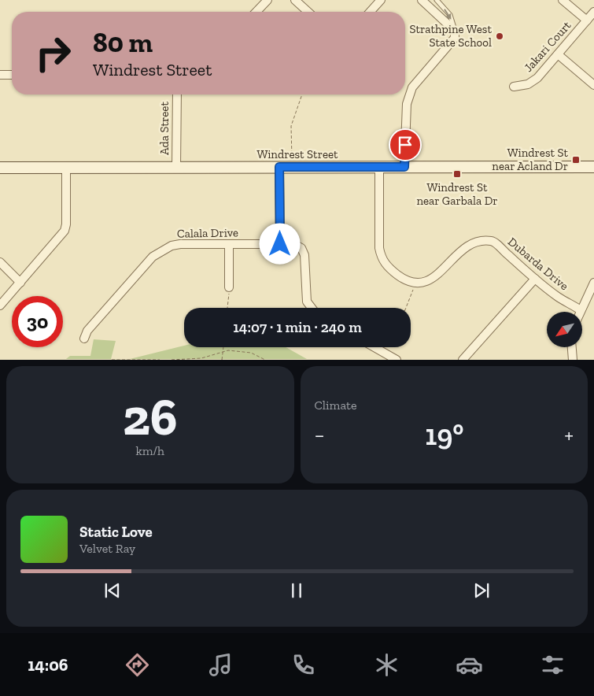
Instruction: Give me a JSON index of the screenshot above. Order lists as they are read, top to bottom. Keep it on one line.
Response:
{"streets":{"street":["Jakari Court","Ada Street","Windrest Street","Calala Drive","Dubarda Drive"]},"crossings":[["Ada Street","Windrest Street"],["Windrest Street","Dubarda Drive"]],"places":{"other":["Strathpine West State School"],"transit":["Windrest St near Acland Dr","Windrest St near Garbala Dr"]},"north":"bottom left","page":{"turn":["80 m","Windrest Street"],"limit":"30","trip":"14:07 · 1 min · 240 m","tile":[["26","km/h"],"Climate"],"heat":["−","19°","+"],"song":["Static Love","Velvet Ray"],"tabs":"14:06"}}
